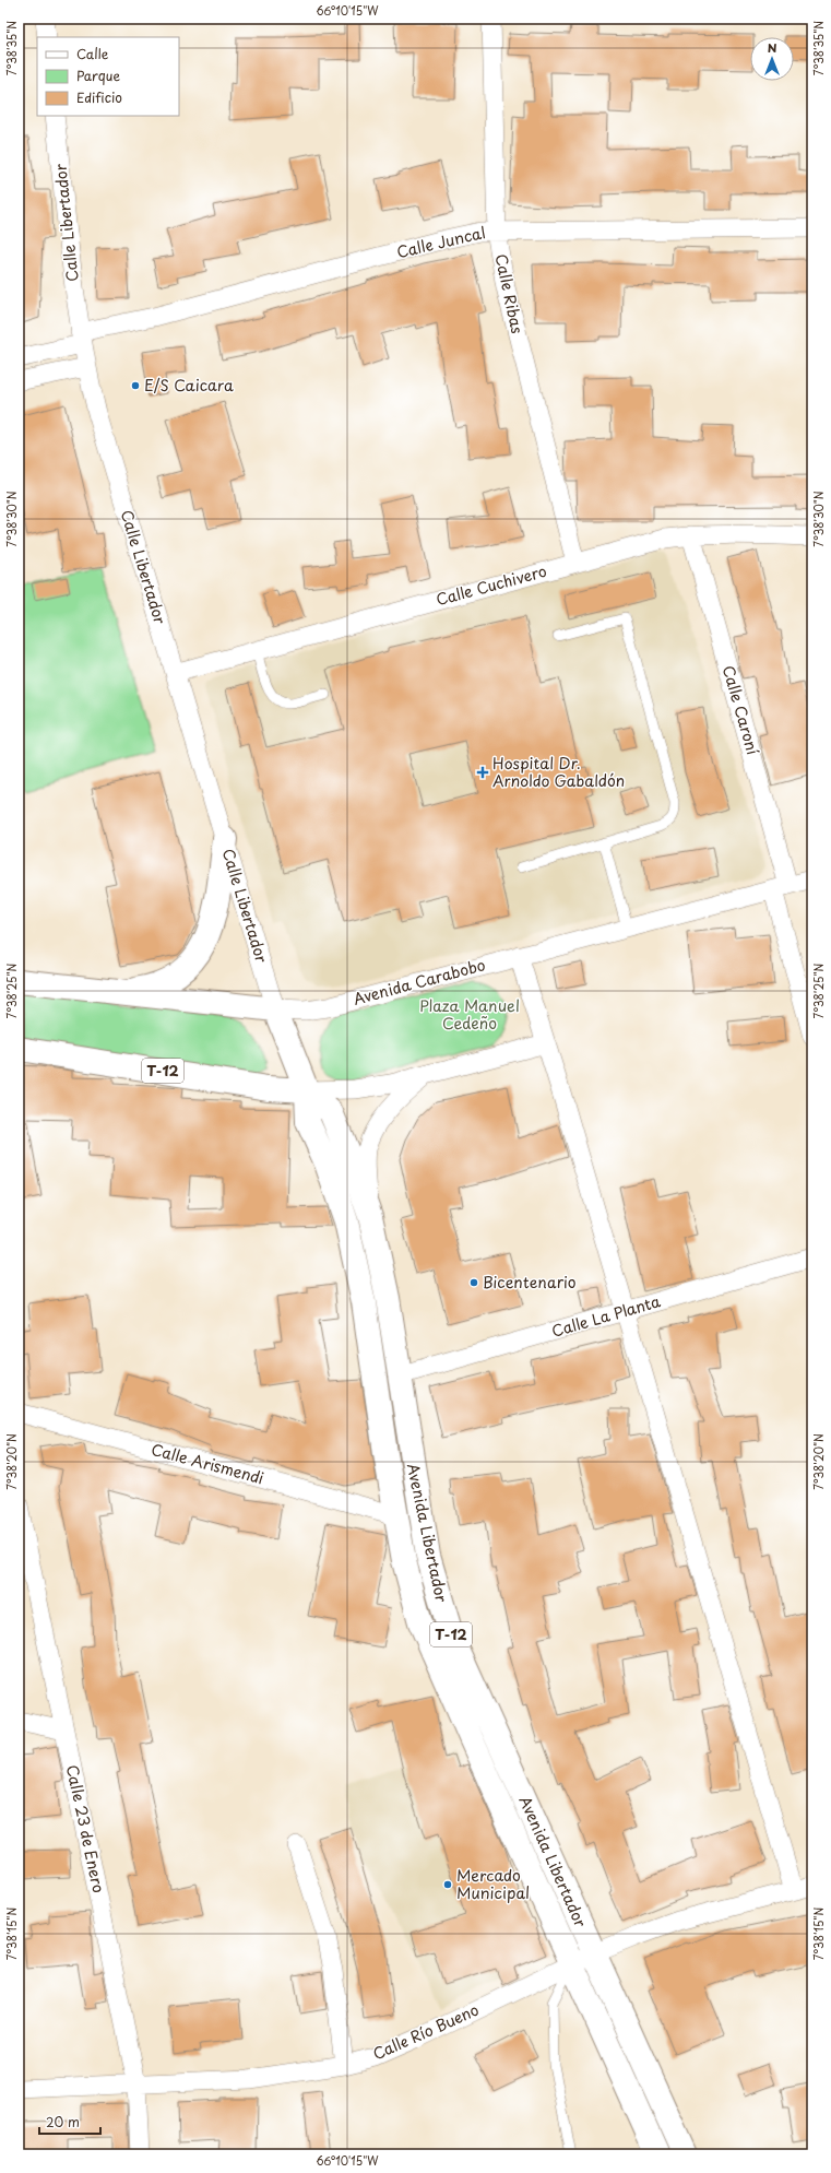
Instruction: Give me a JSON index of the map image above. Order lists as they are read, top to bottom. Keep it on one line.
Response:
{"streets":{"highway":["Avenida Carabobo","T-12","Avenida Libertador"],"street":["Calle Libertador","Calle Juncal","Calle Ribas","Calle Cuchivero","Calle Caroní","Calle La Planta","Calle Arismendi","Calle 23 de Enero","Calle Río Bueno"]},"crossings":[["Calle Libertador","Calle Juncal"],["Calle Libertador","Calle Cuchivero"],["Calle Libertador","Avenida Carabobo"],["Calle Libertador","Avenida Libertador"],["Calle Juncal","Calle Ribas"],["Calle Ribas","Calle Cuchivero"],["Calle Cuchivero","Calle Caroní"],["Calle Caroní","Avenida Carabobo"],["Avenida Carabobo","Avenida Libertador"],["T-12","Avenida Libertador"],["Calle La Planta","Avenida Libertador"],["Calle Arismendi","Avenida Libertador"],["Avenida Libertador","Calle Río Bueno"],["Calle 23 de Enero","Calle Río Bueno"]],"parks":["Plaza Manuel Cedeño"],"places":{"other":["E/S Caicara","Bicentenario","Mercado Municipal"],"health":["Hospital Dr. Arnoldo Gabaldón"]},"legend":["Calle","Parque","Edificio"],"scale_bar":"20 m","north":"top","coordinates":["66°10'15\"W","7°38'35\"N","7°38'30\"N","7°38'25\"N","7°38'20\"N","7°38'15\"N"]}
